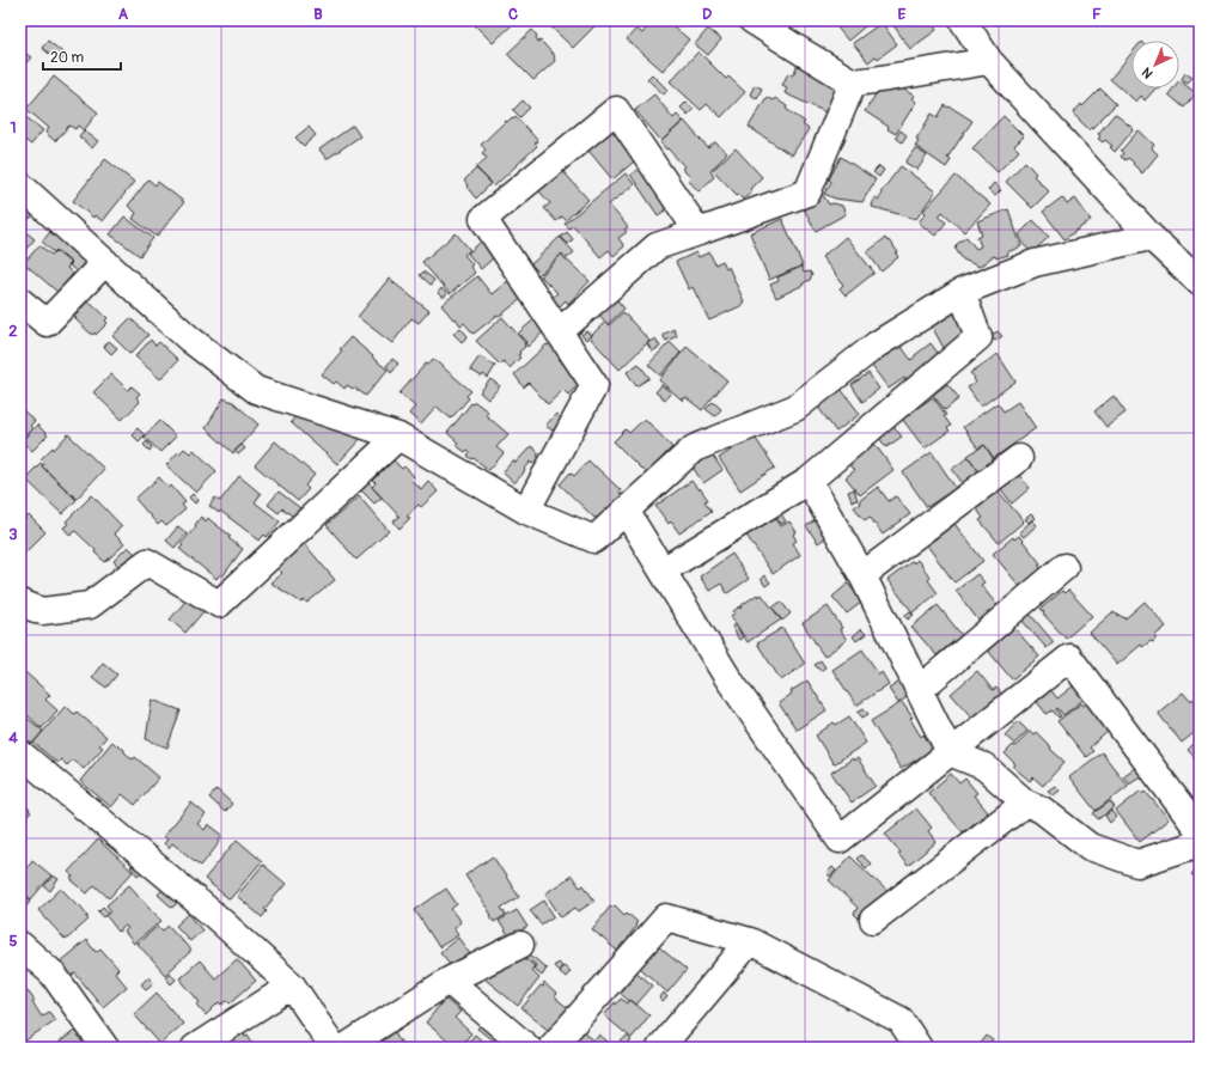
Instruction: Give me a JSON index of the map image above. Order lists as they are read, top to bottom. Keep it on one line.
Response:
{"scale_bar":"20 m","north":"bottom left","grid":{"columns":["A","B","C","D","E","F"],"rows":["1","2","3","4","5"]}}
